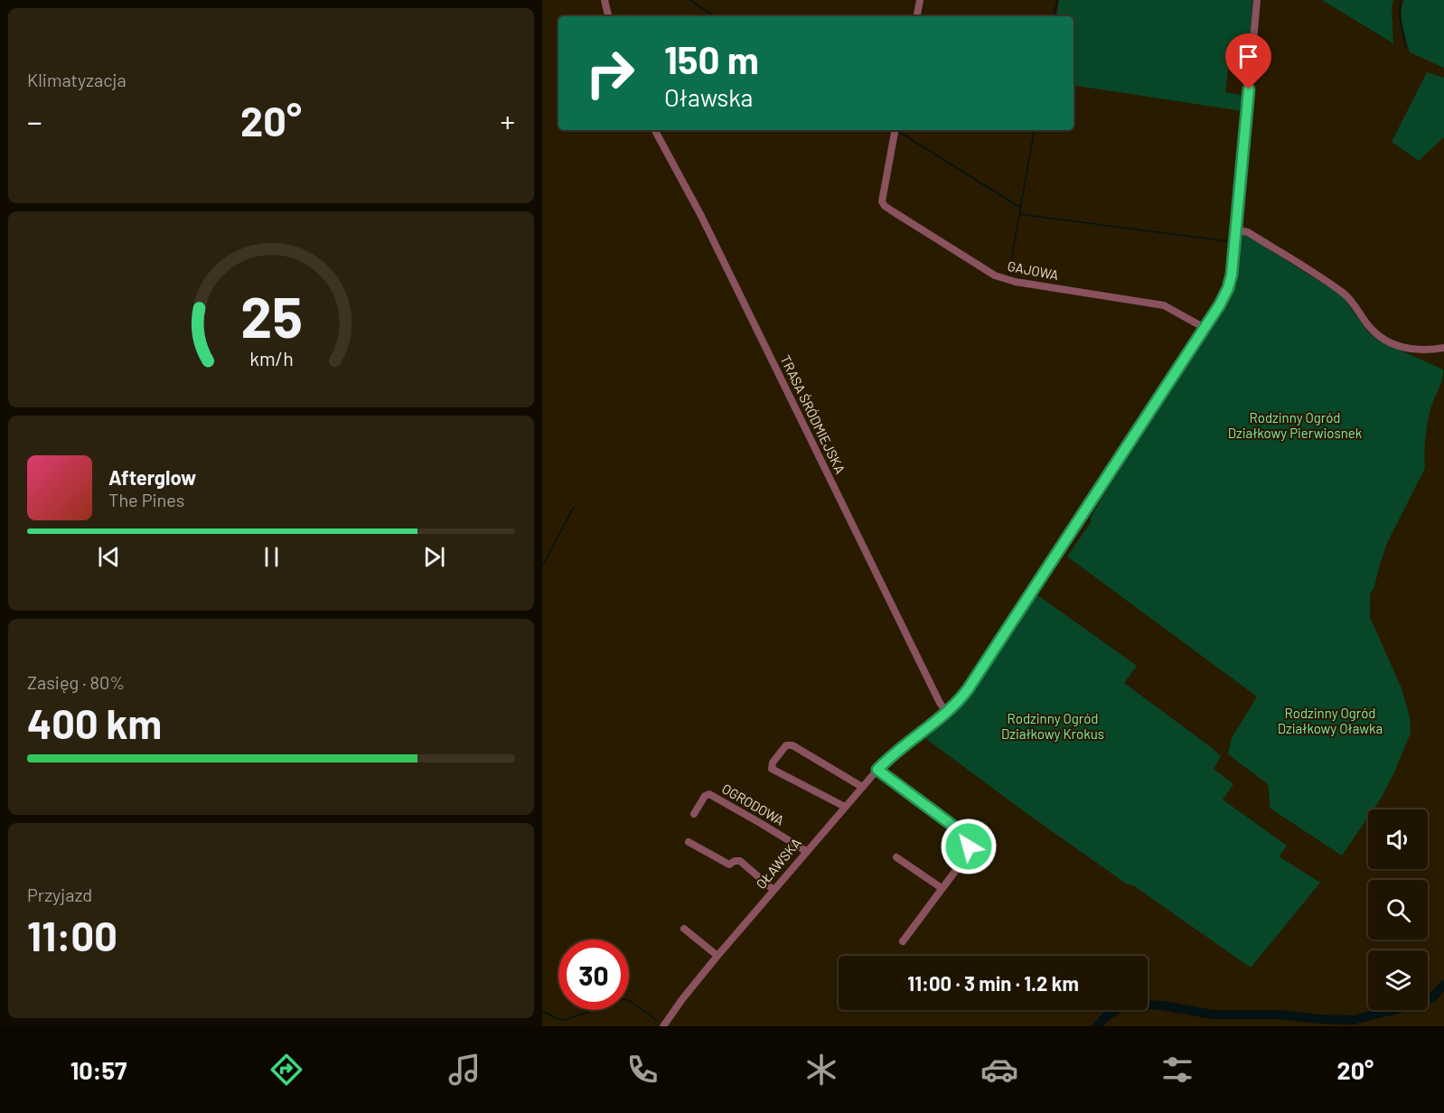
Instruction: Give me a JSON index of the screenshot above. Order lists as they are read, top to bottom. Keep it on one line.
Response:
{"streets":{"street":["GAJOWA","TRASA ŚRÓDMIEJSKA","OGRODOWA","OŁAWSKA"]},"crossings":[["GAJOWA","OŁAWSKA"],["TRASA ŚRÓDMIEJSKA","OŁAWSKA"],["OGRODOWA","OŁAWSKA"]],"parks":["Rodzinny Ogród Działkowy Pierwiosnek","Rodzinny Ogród Działkowy Oławka","Rodzinny Ogród Działkowy Krokus"],"page":{"tile":["Klimatyzacja",["Zasięg · 80%","400 km"],["Przyjazd","11:00"]],"turn":["150 m","Oławska"],"heat":["−","20°","+"],"song":["Afterglow","The Pines"],"limit":"30","trip":"11:00 · 3 min · 1.2 km","tabs":["10:57","20°"],"gauge":["25","km/h"]}}
